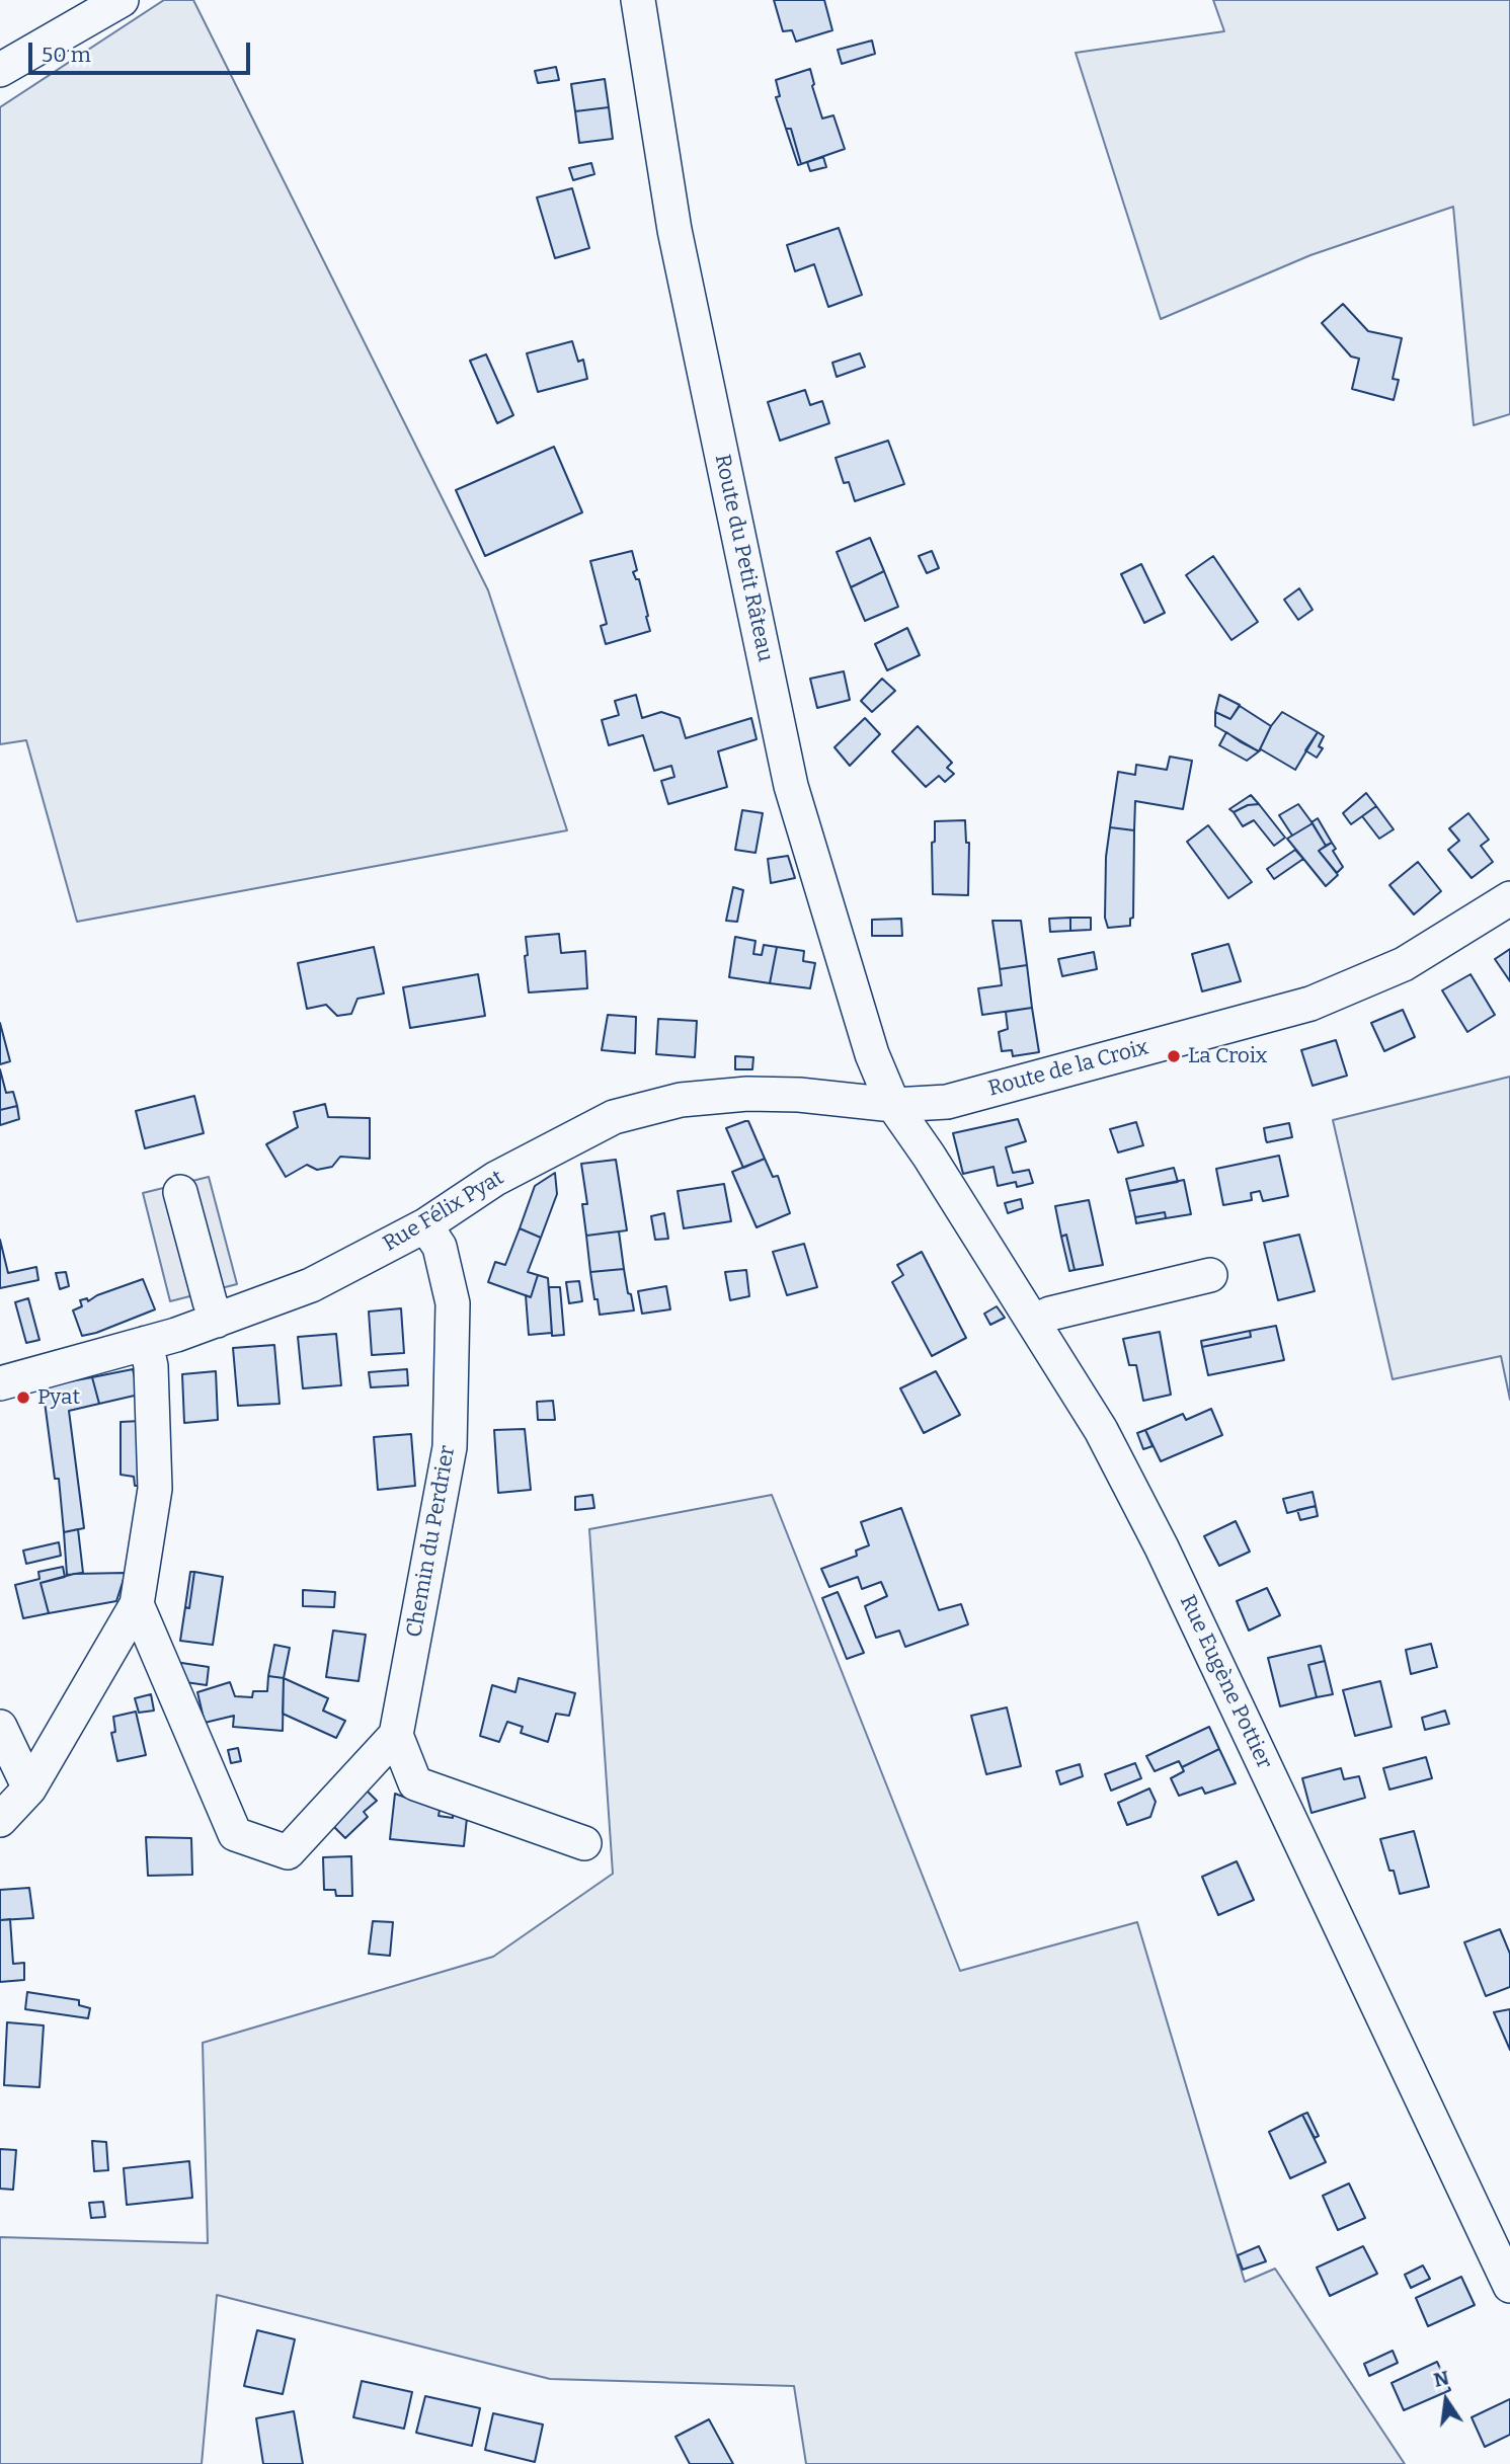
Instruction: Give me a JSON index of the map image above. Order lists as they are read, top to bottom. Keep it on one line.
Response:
{"streets":{"street":["Route du Petit Râteau","Route de la Croix","Rue Félix Pyat","Chemin du Perdrier","Rue Eugène Pottier"]},"crossings":[["Route du Petit Râteau","Route de la Croix"],["Route du Petit Râteau","Rue Félix Pyat"],["Route du Petit Râteau","Rue Eugène Pottier"],["Route de la Croix","Rue Félix Pyat"],["Route de la Croix","Rue Eugène Pottier"],["Rue Félix Pyat","Chemin du Perdrier"],["Rue Félix Pyat","Rue Eugène Pottier"]],"places":["La Croix","Pyat"],"scale_bar":"50 m","north":"top"}
